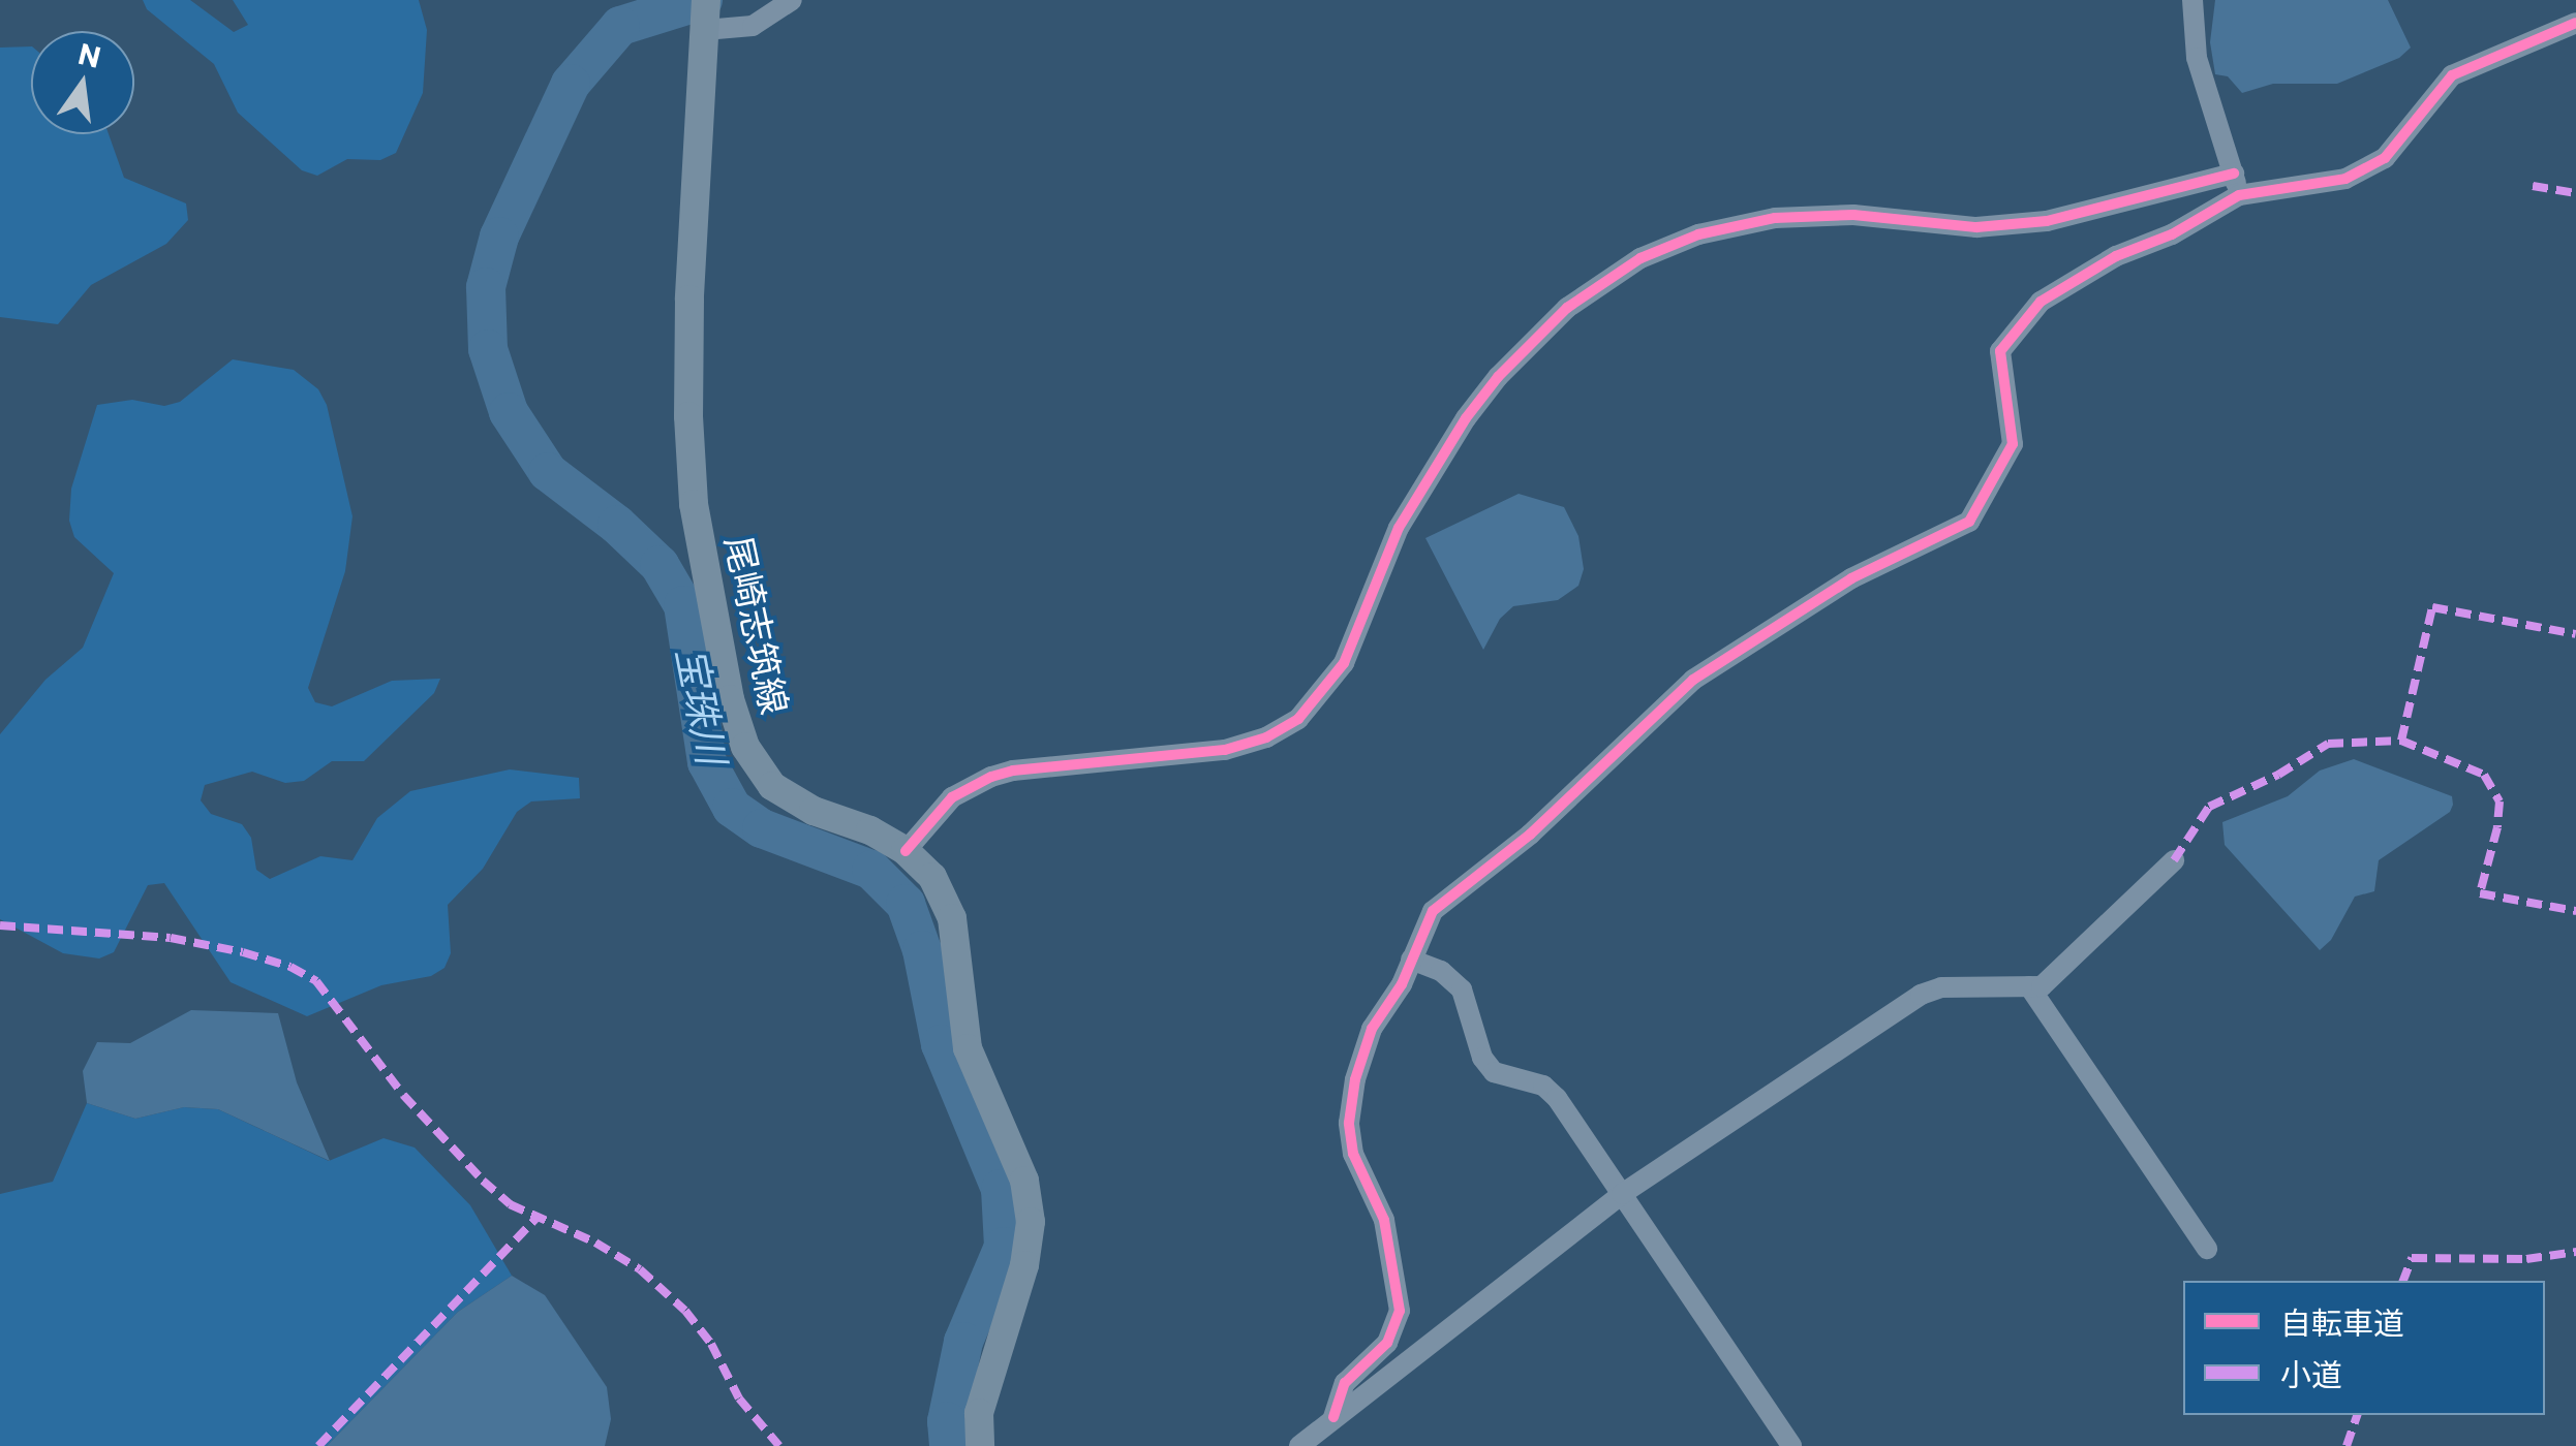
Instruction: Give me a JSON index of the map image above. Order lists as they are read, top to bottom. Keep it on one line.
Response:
{"streets":{"main road":["尾崎志筑線"]},"water":["宝珠川"],"legend":["自転車道","小道"],"north":"top"}
